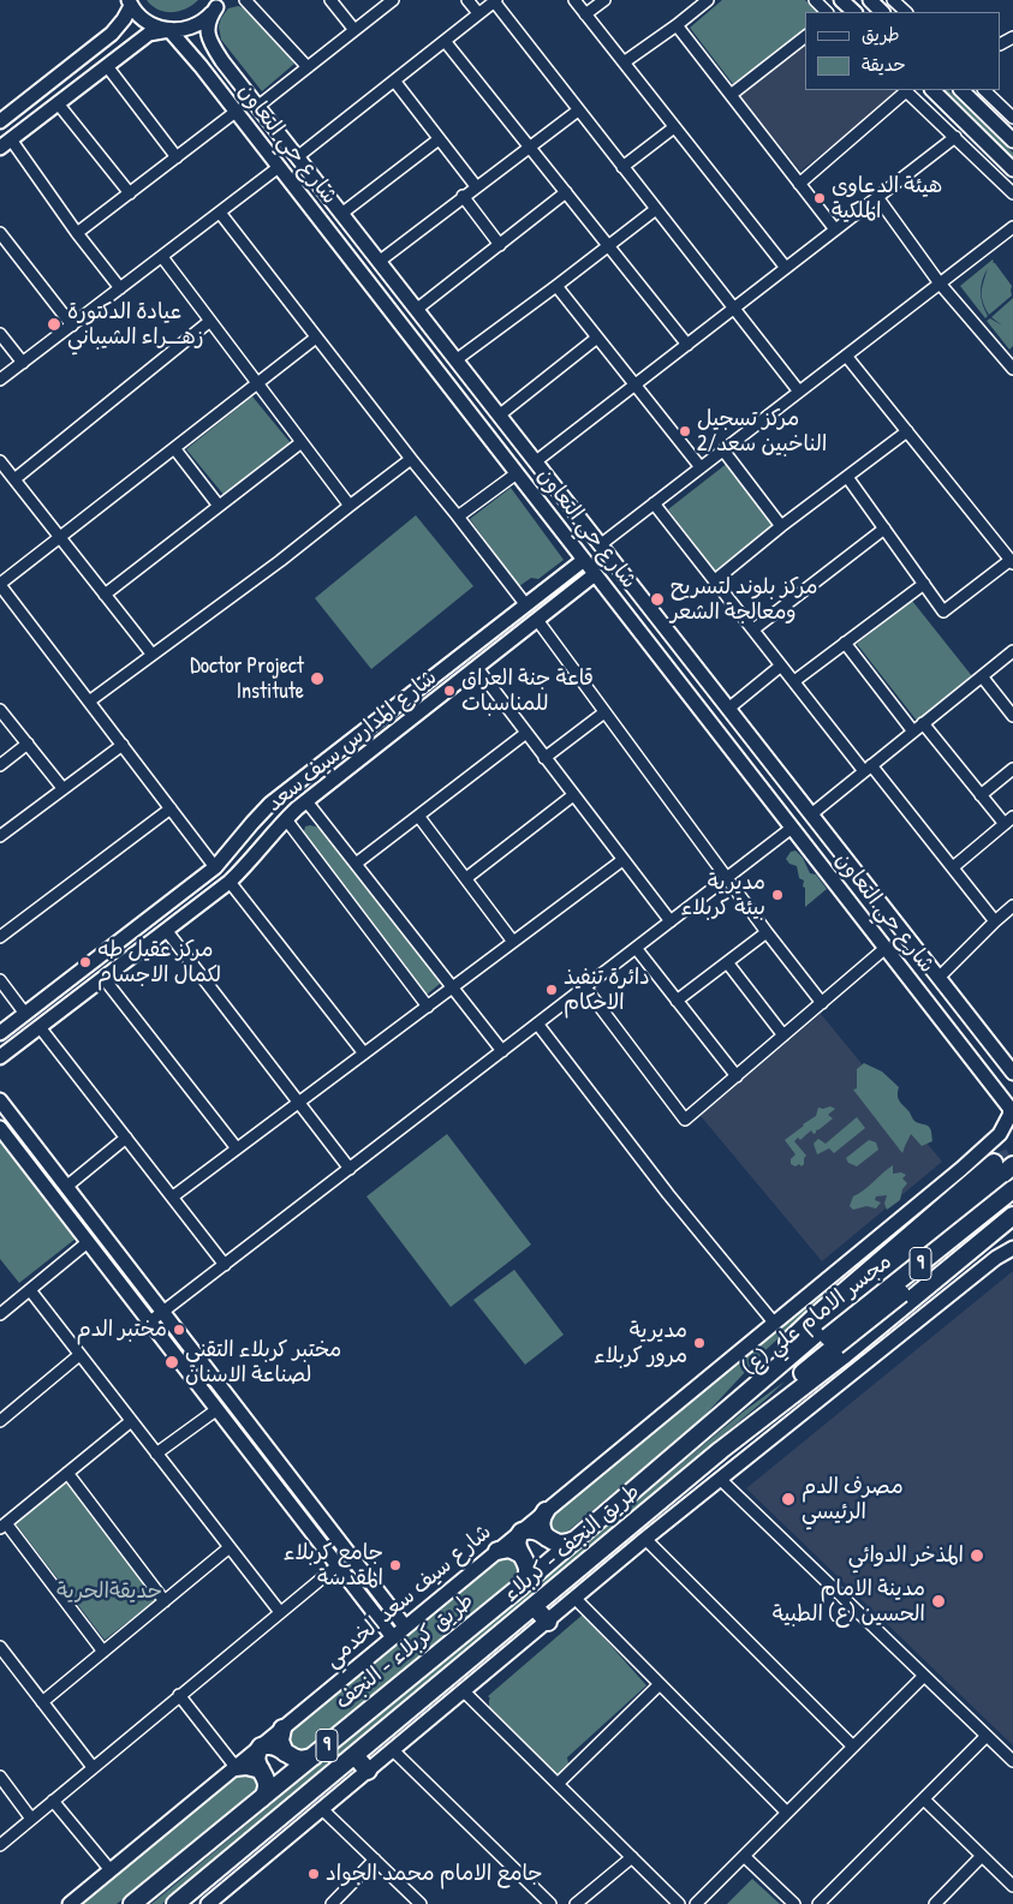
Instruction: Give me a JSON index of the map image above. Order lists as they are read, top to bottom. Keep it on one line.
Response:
{"streets":{"highway":["9","مجسر الامام علي (ع)","طريق النجف - كربلاء","طريق كربلاء - النجف"],"main road":["شارع حي التعاون","شارع المدارس سيف سعد","شارع سيف سعد الخدمي"]},"crossings":[["شارع حي التعاون","شارع المدارس سيف سعد"],["شارع حي التعاون","شارع سيف سعد الخدمي"],["مجسر الامام علي (ع)","طريق النجف - كربلاء"],["مجسر الامام علي (ع)","طريق كربلاء - النجف"]],"parks":["حديقةالحرية"],"places":["هيئة الدعاوى الملكية","عيادة الدكتورة زهـــراء الشيباني","مركز تسجيل الناخبين سعد/2","مركز بلوند لتسريح ومعالجة الشعر","Doctor Project Institute","قاعة جنة العراق للمناسبات","مديرية بيئة كربلاء","مركز عقيل طه لكمال الاجسام","دائرة تنفيذ الاحكام","مختبر الدم","مديرية مرور كربلاء","مختبر كربلاء التقني لصناعة الاسنان","مصرف الدم الرئيسي","المذخر الدوائي","جامع كربلاء المقدسة","مدينة الامام الحسين (ع) الطبية","جامع الامام محمد الجواد"],"legend":["طريق","حديقة"]}
